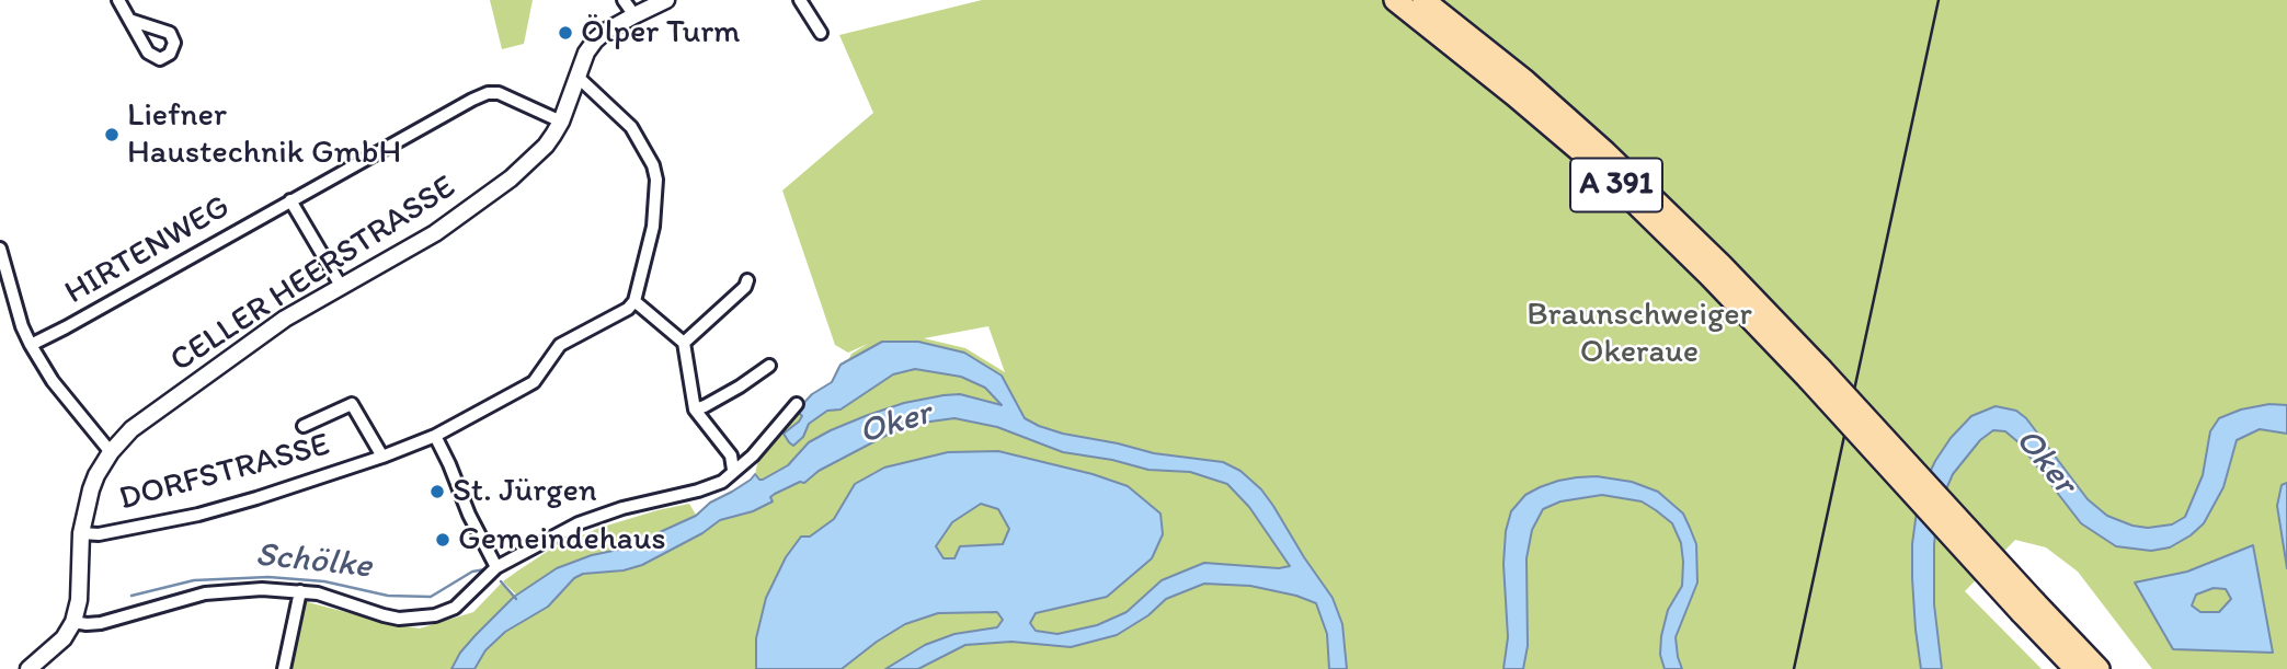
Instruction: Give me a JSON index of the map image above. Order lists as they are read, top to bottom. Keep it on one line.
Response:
{"streets":{"highway":["A 391"],"main road":["CELLER HEERSTRASSE"],"street":["HIRTENWEG","DORFSTRASSE"]},"crossings":[["HIRTENWEG","CELLER HEERSTRASSE"],["CELLER HEERSTRASSE","DORFSTRASSE"]],"water":["Oker","Schölke"],"parks":["Braunschweiger Okeraue"],"places":["Ölper Turm","Liefner Haustechnik GmbH","St. Jürgen","Gemeindehaus"]}
